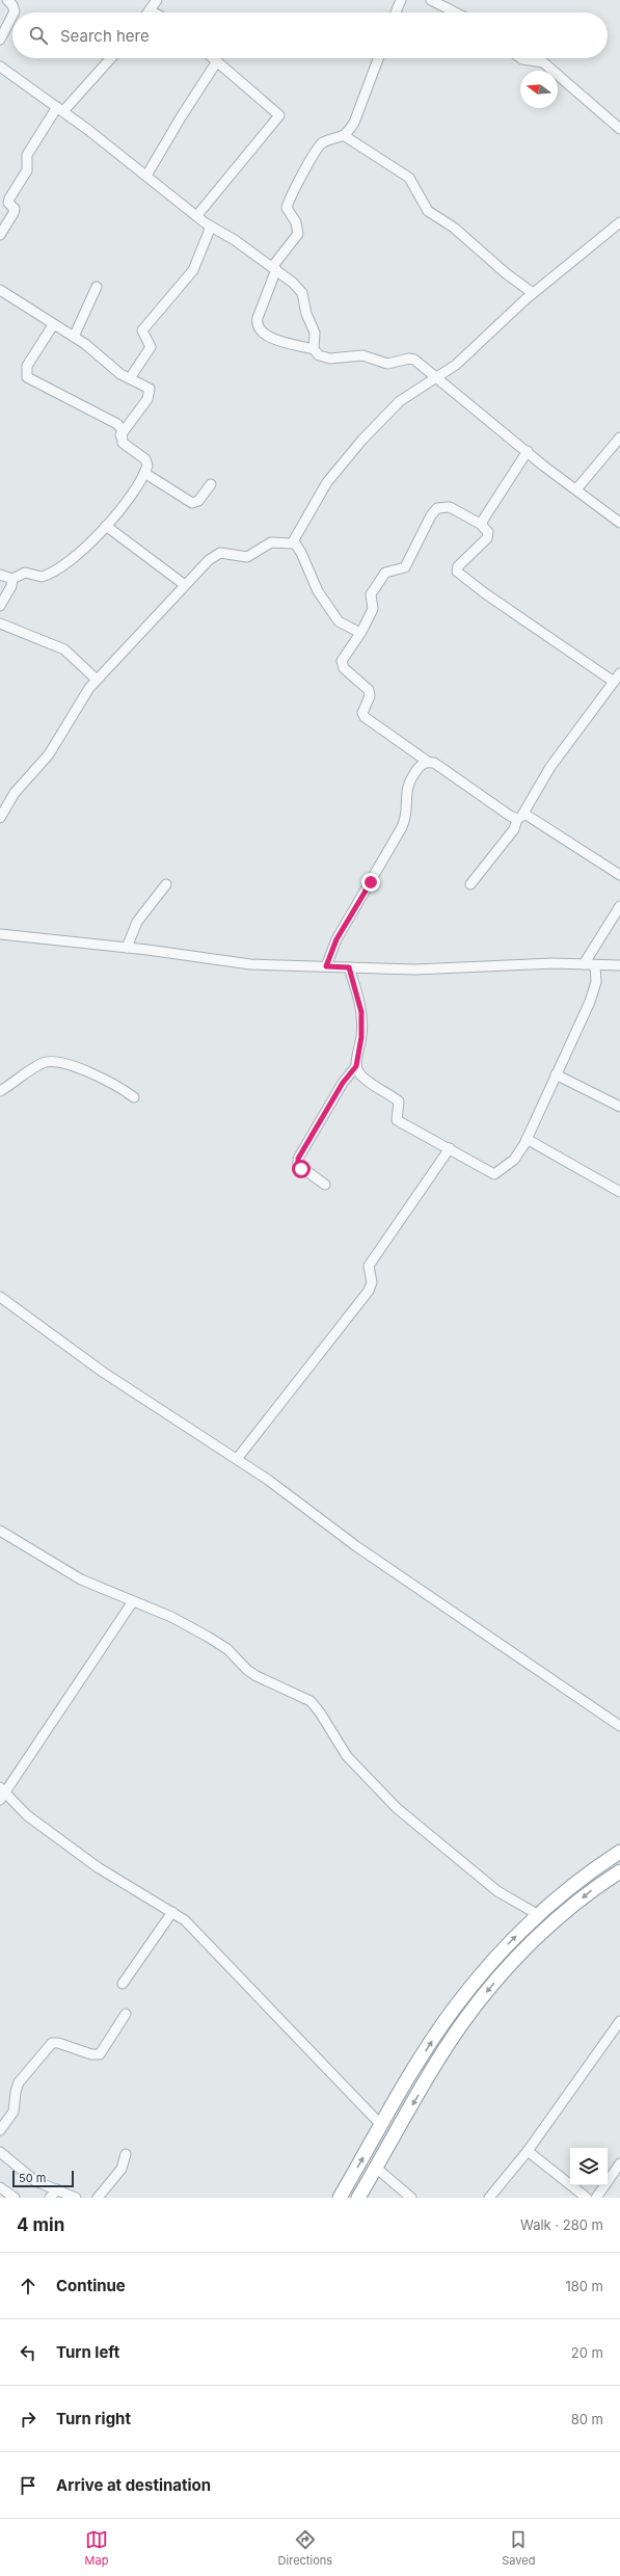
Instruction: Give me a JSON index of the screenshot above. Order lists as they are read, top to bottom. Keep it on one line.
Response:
{"scale_bar":"50 m","north":"left","page":{"search":"Search here","scale":"50 m","heading":["4 min","Walk · 280 m"],"list":[["Continue","180 m"],["Turn left","20 m"],["Turn right","80 m"],"Arrive at destination"],"nav":["Map","Directions","Saved"]}}
